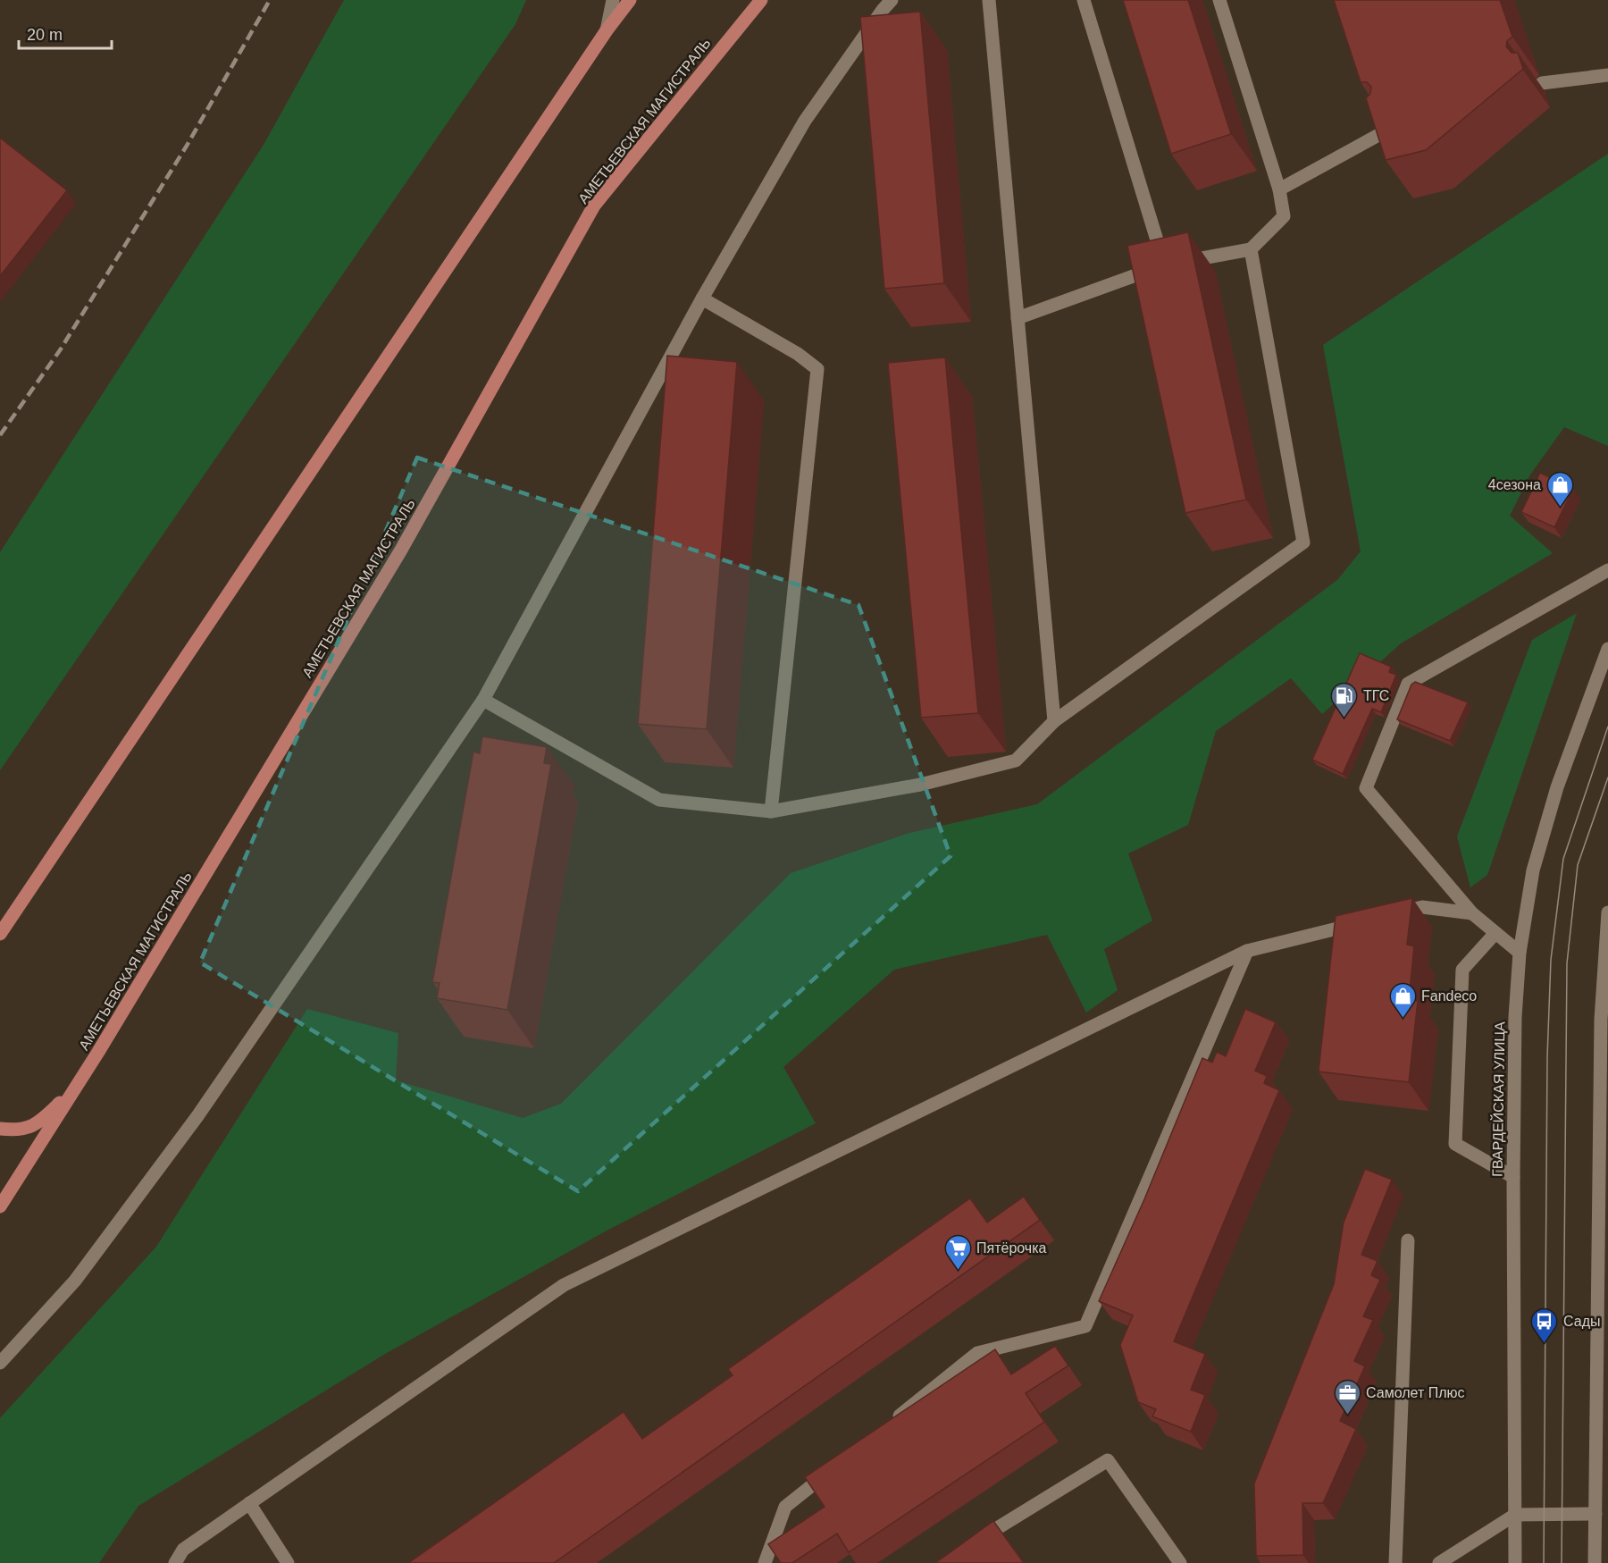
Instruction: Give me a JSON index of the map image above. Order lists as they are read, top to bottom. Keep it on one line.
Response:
{"streets":{"main road":["АМЕТЬЕВСКАЯ МАГИСТРАЛЬ","ГВАРДЕЙСКАЯ УЛИЦА"]},"places":{"shop":["4сезона","Fandeco"],"fuel station":["ТГС"],"supermarket":["Пятёрочка"],"bus stop":["Сады"],"office":["Самолет Плюс"]},"scale_bar":"20 m"}
